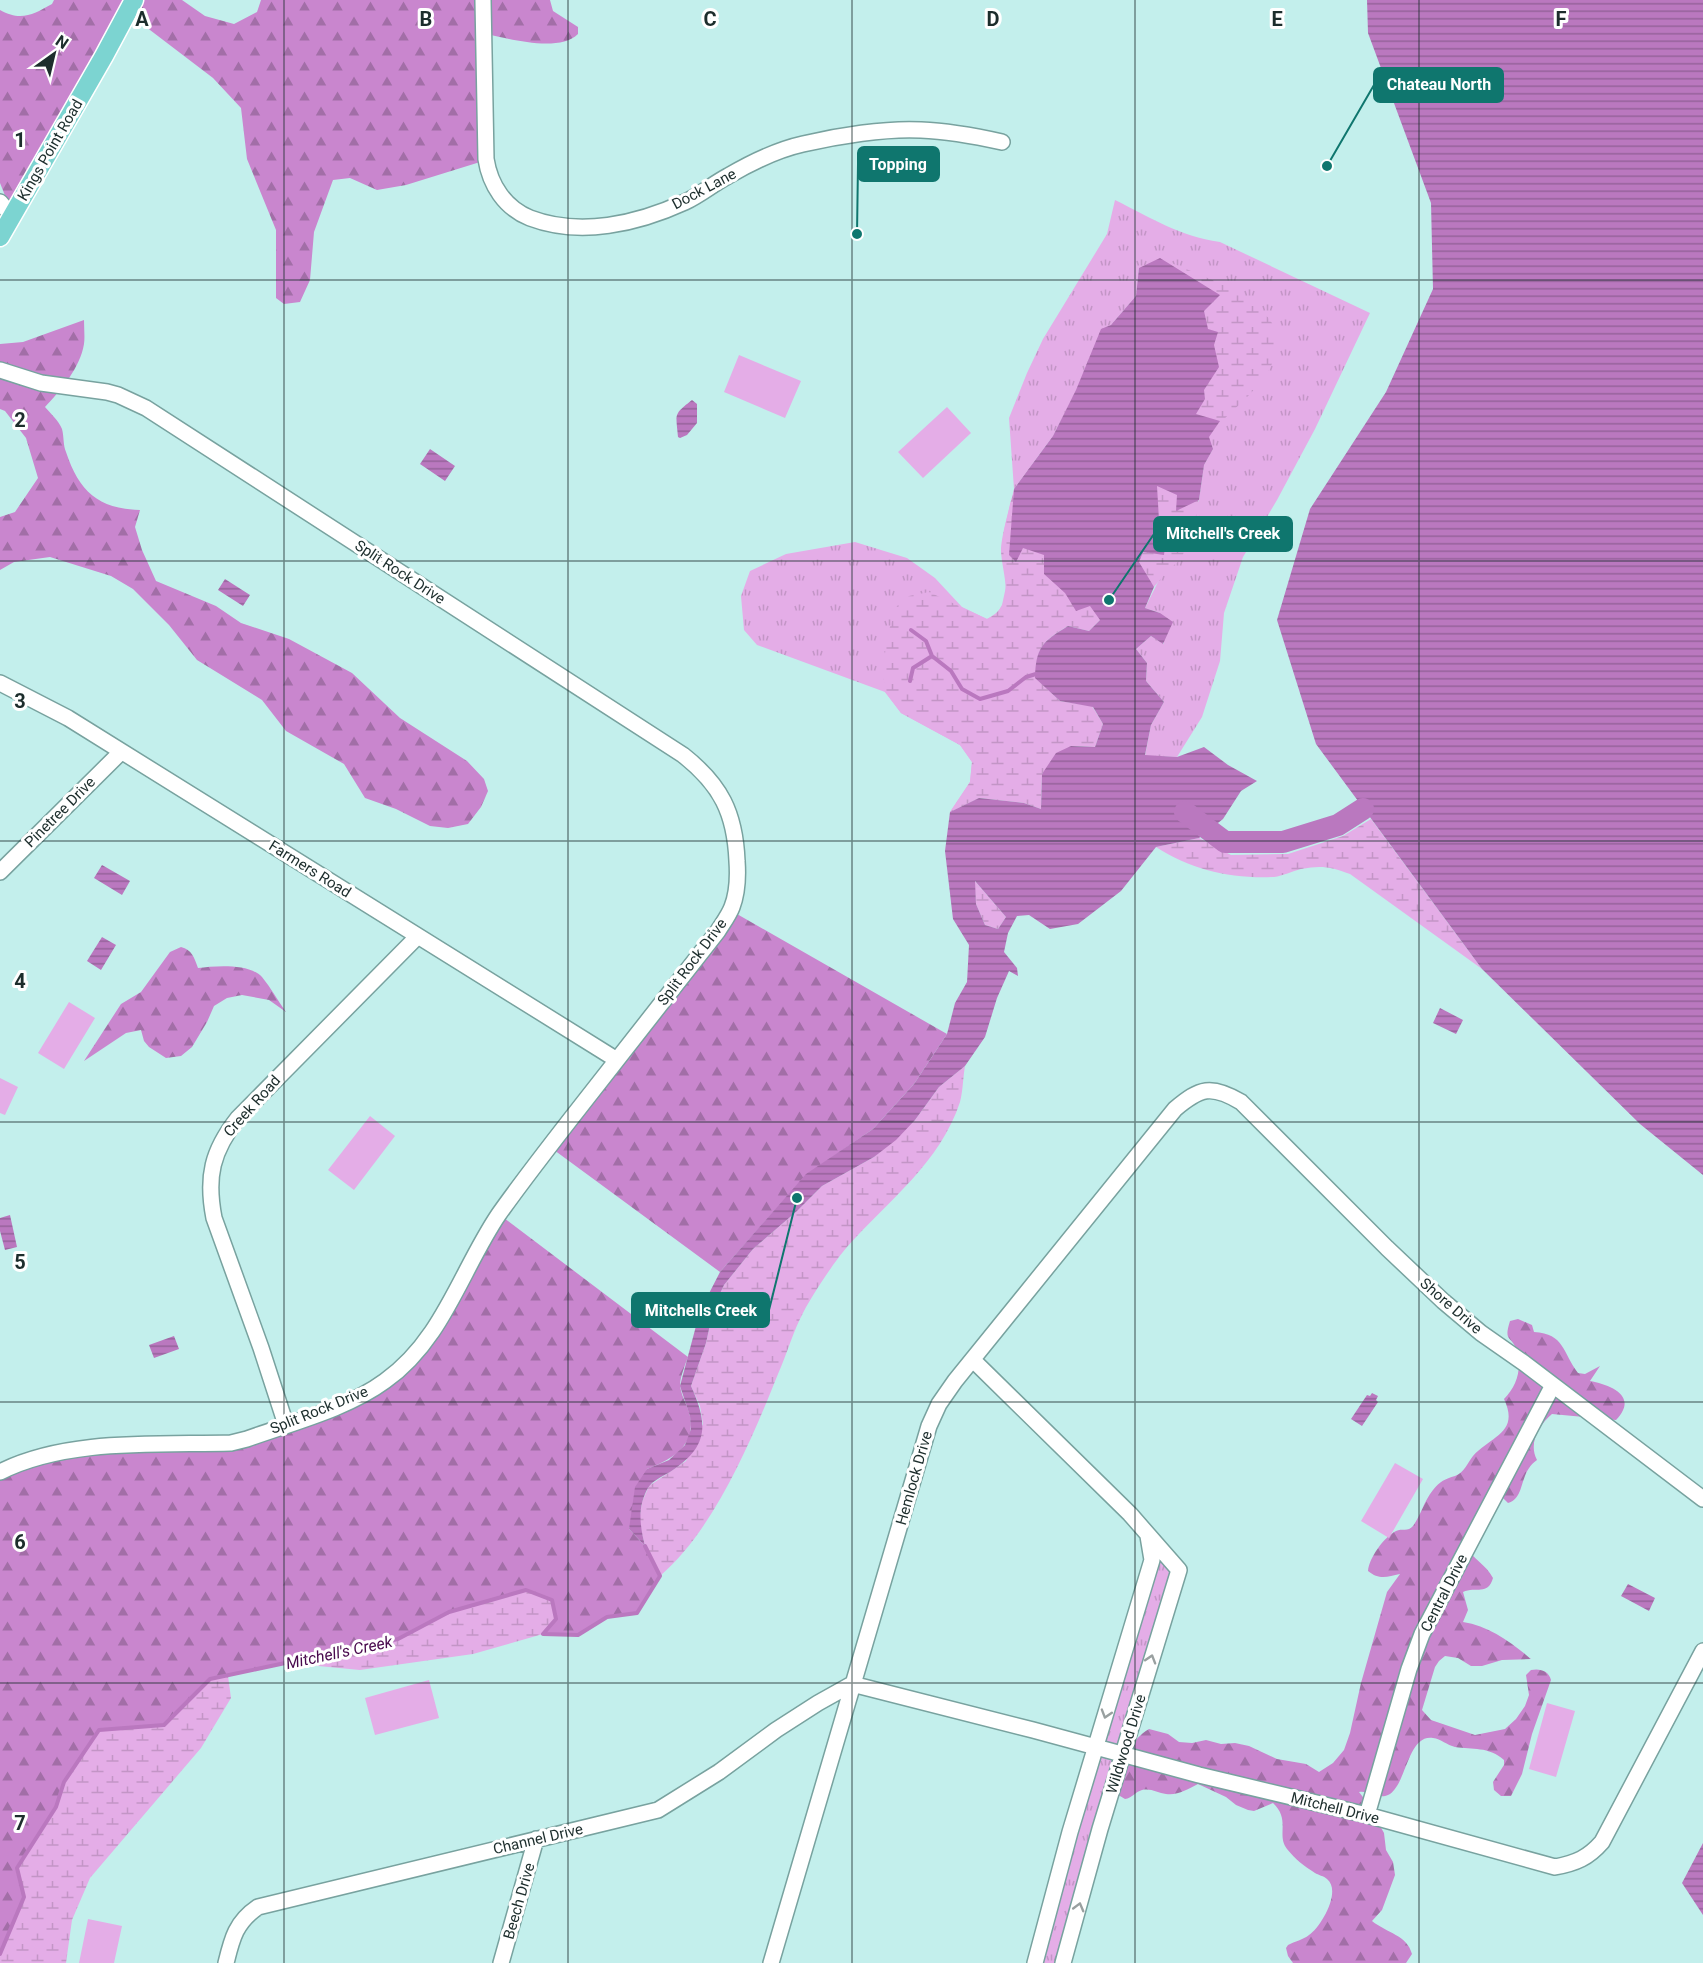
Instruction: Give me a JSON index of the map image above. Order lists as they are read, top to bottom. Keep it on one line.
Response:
{"streets":{"main road":["Kings Point Road"],"street":["Dock Lane","Split Rock Drive","Pinetree Drive","Farmers Road","Creek Road","Shore Drive","Hemlock Drive","Central Drive","Wildwood Drive","Mitchell Drive","Channel Drive","Beech Drive"]},"crossings":[["Split Rock Drive","Farmers Road"],["Split Rock Drive","Creek Road"],["Pinetree Drive","Farmers Road"],["Farmers Road","Creek Road"],["Shore Drive","Hemlock Drive"],["Shore Drive","Central Drive"],["Hemlock Drive","Wildwood Drive"],["Hemlock Drive","Mitchell Drive"],["Hemlock Drive","Channel Drive"],["Central Drive","Mitchell Drive"],["Wildwood Drive","Mitchell Drive"],["Mitchell Drive","Channel Drive"],["Channel Drive","Beech Drive"]],"water":["Mitchell's Creek"],"places":["Chateau North","Topping","Mitchell's Creek","Mitchells Creek"],"north":"top right","grid":{"columns":["A","B","C","D","E","F"],"rows":["1","2","3","4","5","6","7"]}}
